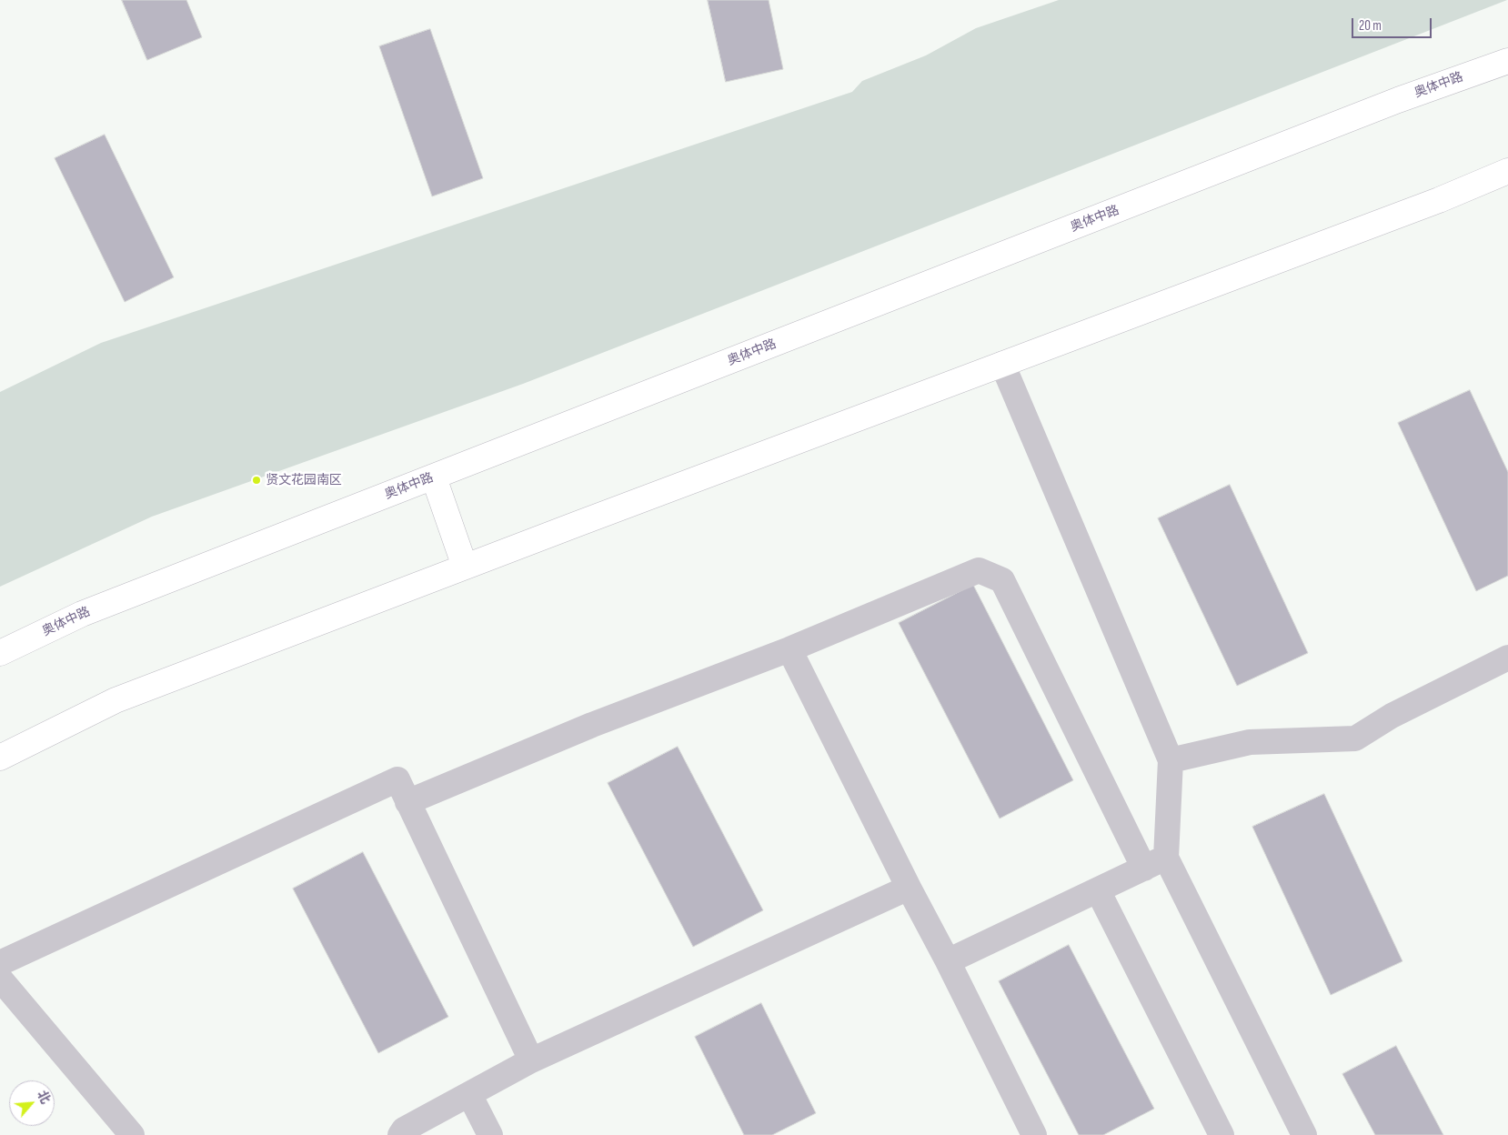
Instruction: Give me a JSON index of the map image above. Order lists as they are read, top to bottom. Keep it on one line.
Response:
{"streets":{"main road":["奥体中路"]},"places":["贤文花园南区"],"scale_bar":"20 m","north":"top right"}
